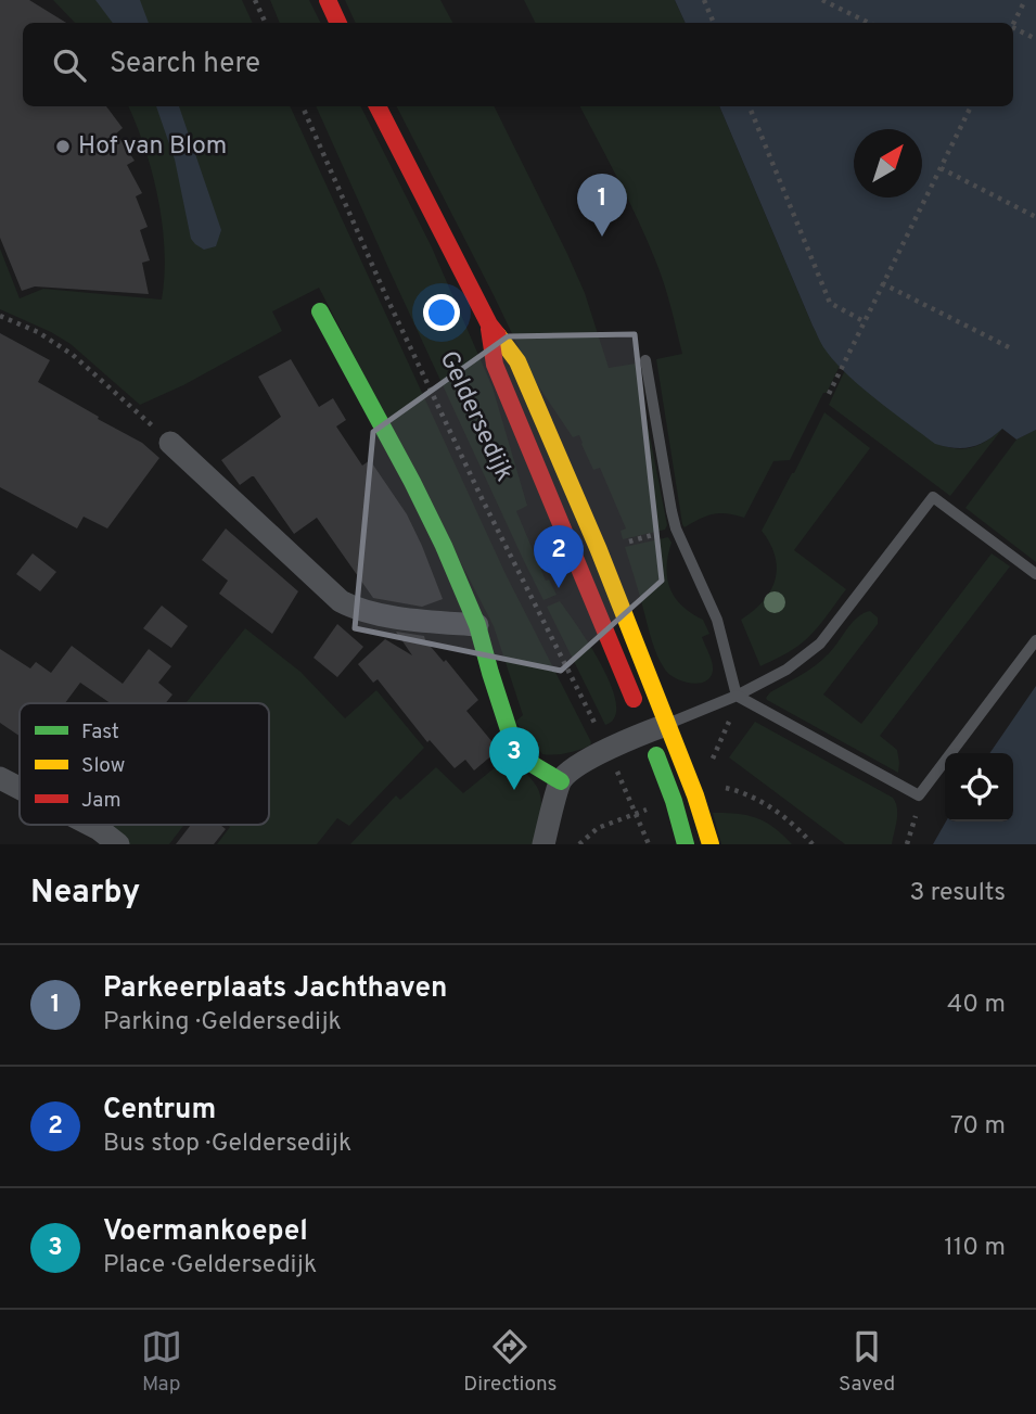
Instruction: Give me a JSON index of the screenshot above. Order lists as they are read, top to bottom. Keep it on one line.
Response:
{"streets":{"main road":["Geldersedijk"]},"places":["Hof van Blom"],"legend":["Fast","Slow","Jam"],"north":"top right","page":{"search":"Search here","pins":["1","2","3"],"heading":["Nearby","3 results"],"list":[{"mark":"1","name":"Parkeerplaats Jachthaven","note":"Parking · Geldersedijk","value":"40 m"},{"mark":"2","name":"Centrum","note":"Bus stop · Geldersedijk","value":"70 m"},{"mark":"3","name":"Voermankoepel","note":"Place · Geldersedijk","value":"110 m"}],"nav":["Map","Directions","Saved"]}}
